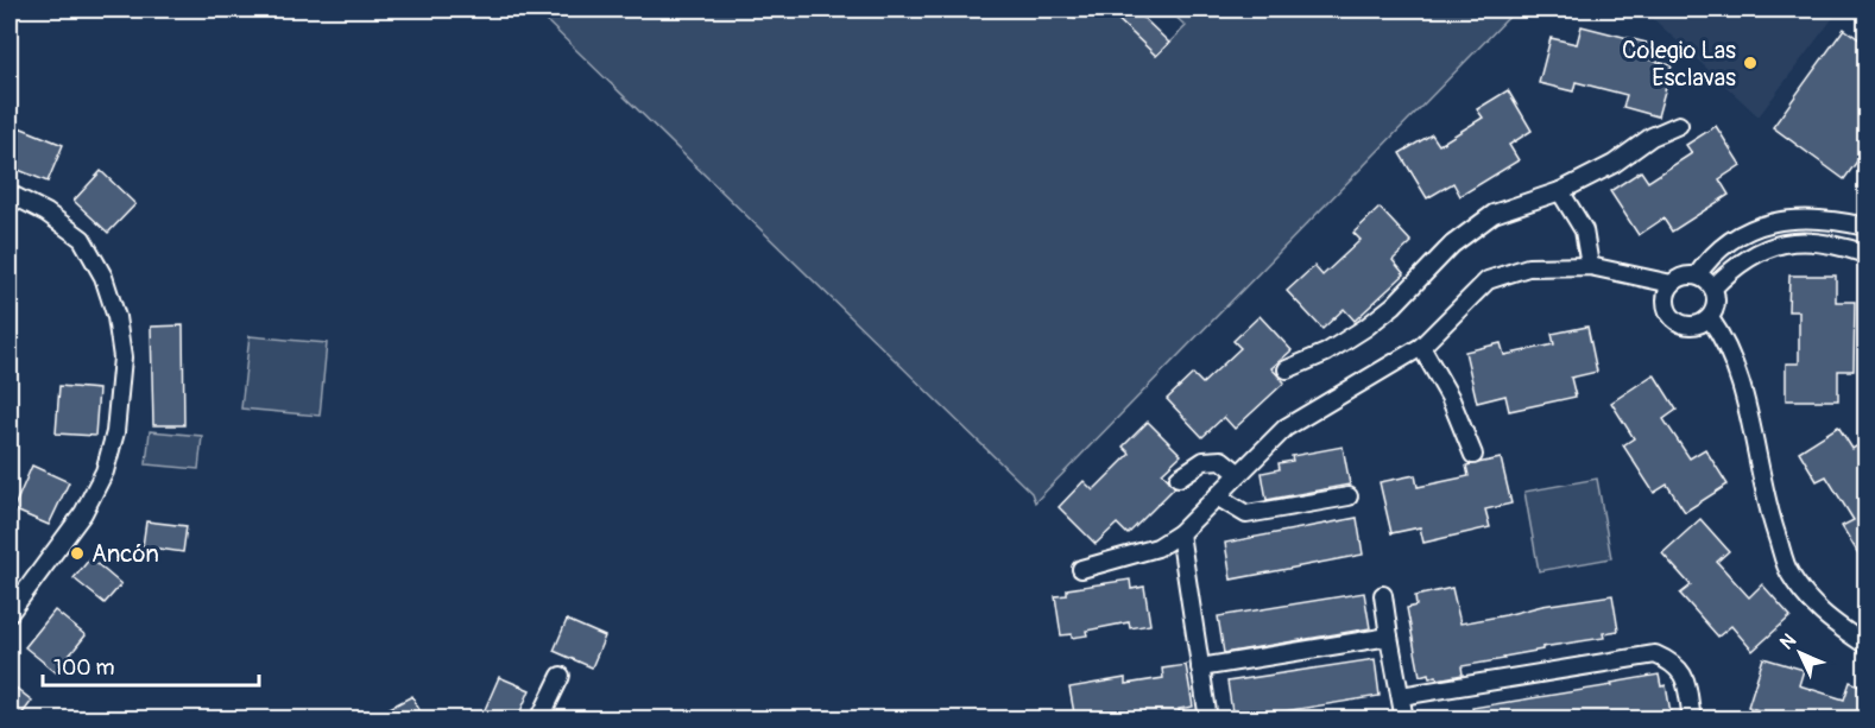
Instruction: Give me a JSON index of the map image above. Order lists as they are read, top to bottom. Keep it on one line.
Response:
{"places":["Colegio Las Esclavas","Ancón"],"scale_bar":"100 m","north":"top left"}
